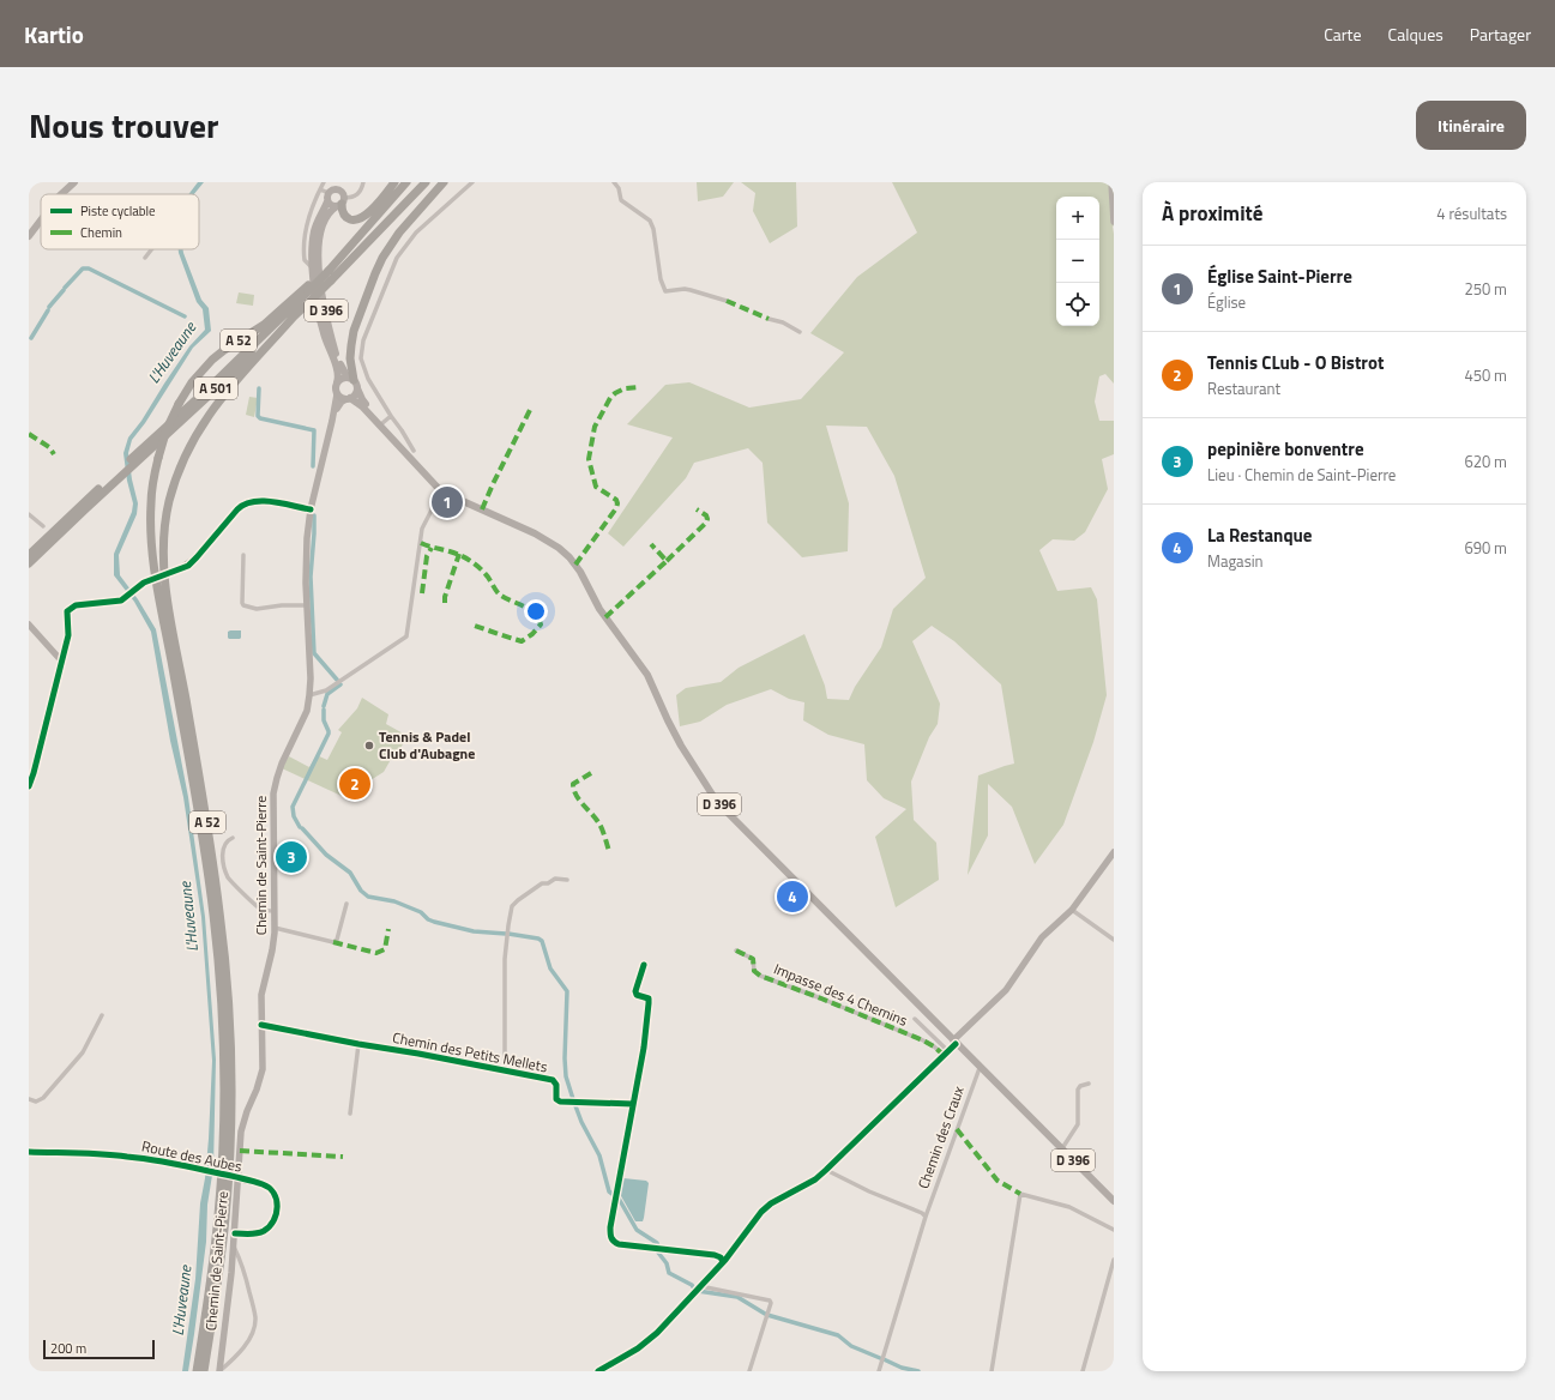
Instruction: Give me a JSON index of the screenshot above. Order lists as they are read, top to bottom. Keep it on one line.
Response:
{"streets":{"highway":["A 52","A 501"],"main road":["D 396"],"street":["Chemin de Saint-Pierre","Impasse des 4 Chemins","Chemin des Petits Mellets","Chemin des Craux","Route des Aubes"]},"crossings":[["D 396","Chemin de Saint-Pierre"],["D 396","Chemin des Craux"],["A 52","A 501"],["Chemin de Saint-Pierre","Chemin des Petits Mellets"],["Chemin de Saint-Pierre","Route des Aubes"]],"water":["L'Huveaune"],"places":["Tennis & Padel Club d'Aubagne"],"legend":["Piste cyclable","Chemin"],"scale_bar":"200 m","page":{"header":"Kartio","nav":["Carte","Calques","Partager"],"title":"Nous trouver","buttons":"Itinéraire","heading":["À proximité","4 résultats"],"map_buttons":["+","−"],"list":[{"mark":"1","name":"Église Saint-Pierre","note":"Église","value":"250 m"},{"mark":"2","name":"Tennis CLub - O Bistrot","note":"Restaurant","value":"450 m"},{"mark":"3","name":"pepinière bonventre","note":"Lieu · Chemin de Saint-Pierre","value":"620 m"},{"mark":"4","name":"La Restanque","note":"Magasin","value":"690 m"}],"pins":["1","2","3","4"],"scale":"200 m"}}
